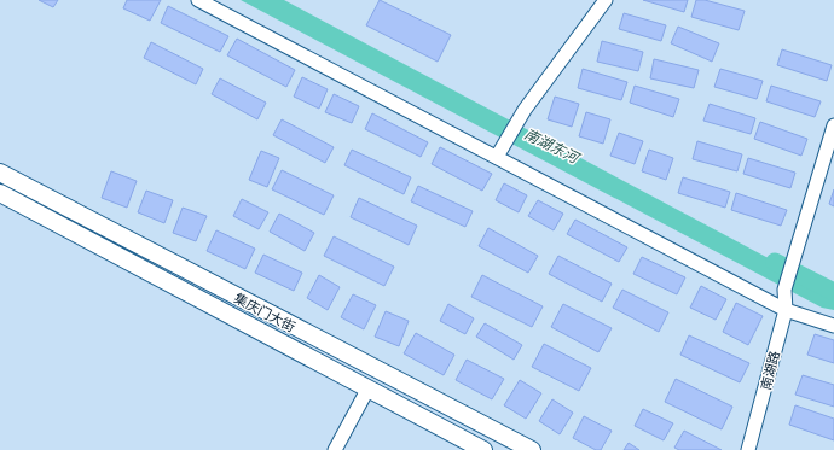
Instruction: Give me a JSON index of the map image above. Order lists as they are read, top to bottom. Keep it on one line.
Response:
{"streets":{"main road":["集庆门大街"],"street":["南湖路"]},"water":["南湖东河"]}
